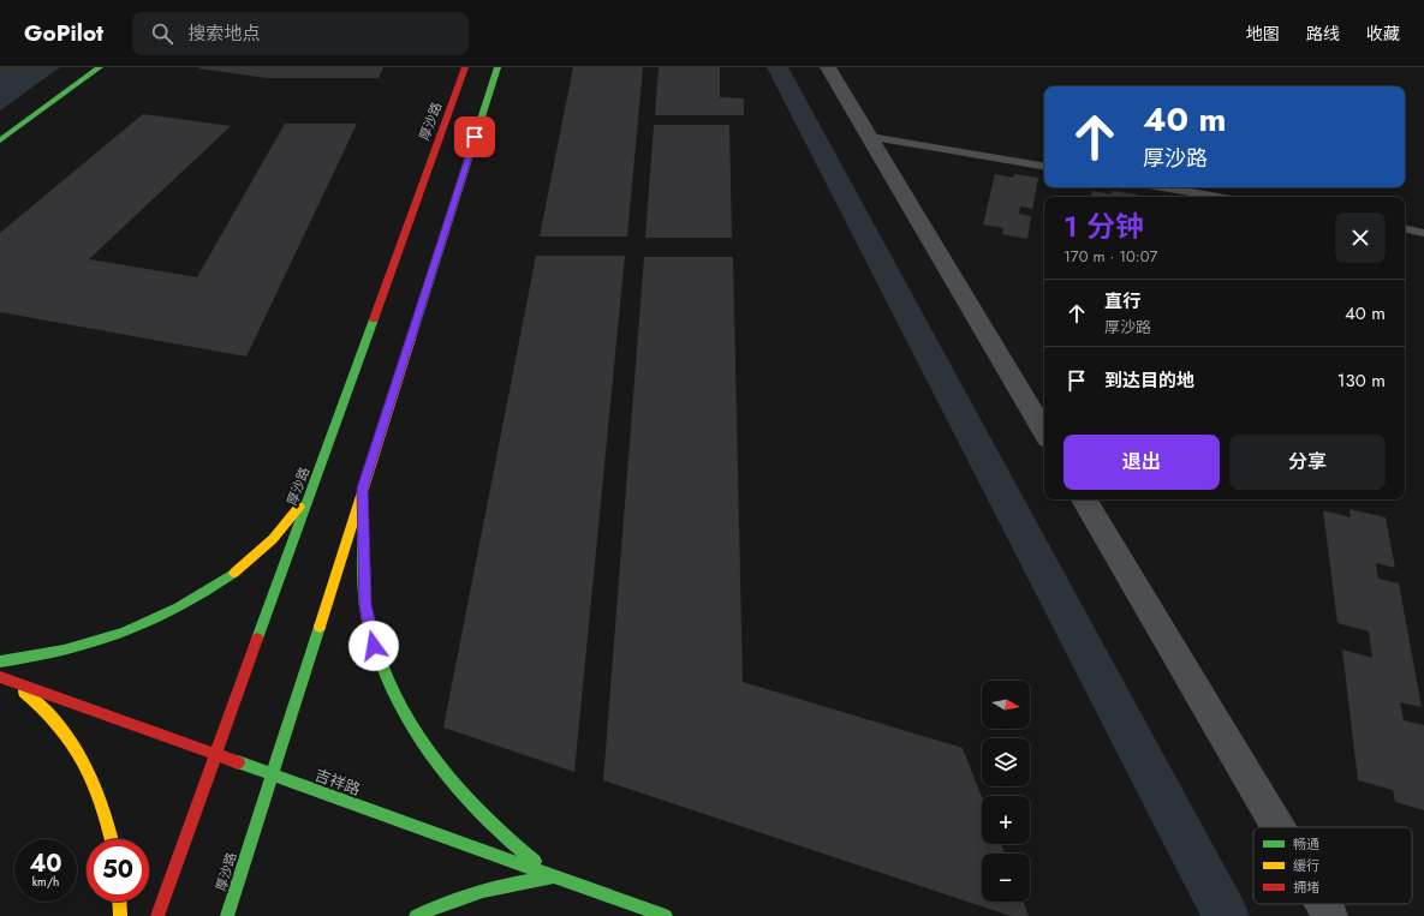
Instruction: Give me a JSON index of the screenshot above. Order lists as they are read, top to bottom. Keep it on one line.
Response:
{"streets":{"main road":["厚沙路","吉祥路"]},"crossings":[["厚沙路","吉祥路"]],"legend":["畅通","缓行","拥堵"],"north":"right","page":{"header":"GoPilot","search":"搜索地点","nav":["地图","路线","收藏"],"turn":["40 m","厚沙路"],"heading":["1 分钟","170 m · 10:07"],"list":[{"name":"直行","note":"厚沙路","value":"40 m"},{"name":"到达目的地","value":"130 m"}],"buttons":["退出","分享"],"map_buttons":["+","−"],"speed":"40 km/h","limit":"50"}}
